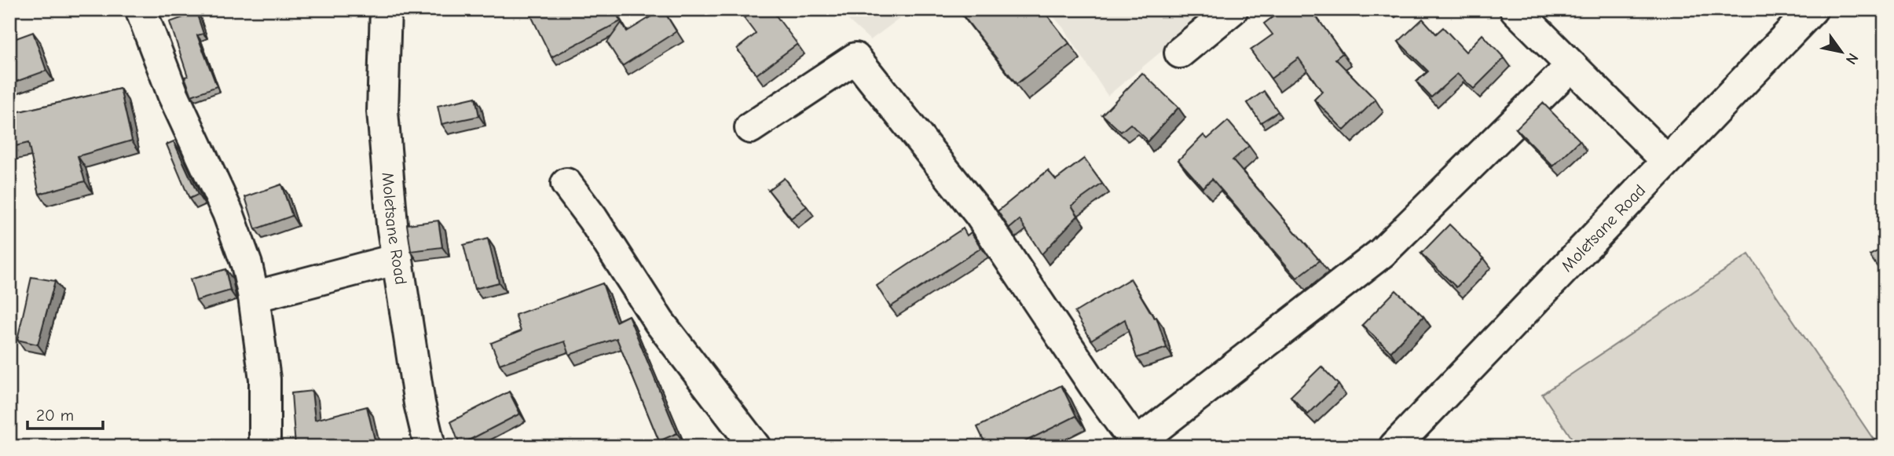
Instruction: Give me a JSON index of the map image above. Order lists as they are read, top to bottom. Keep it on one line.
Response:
{"streets":{"street":["Moletsane Road"]},"scale_bar":"20 m","north":"bottom right"}
